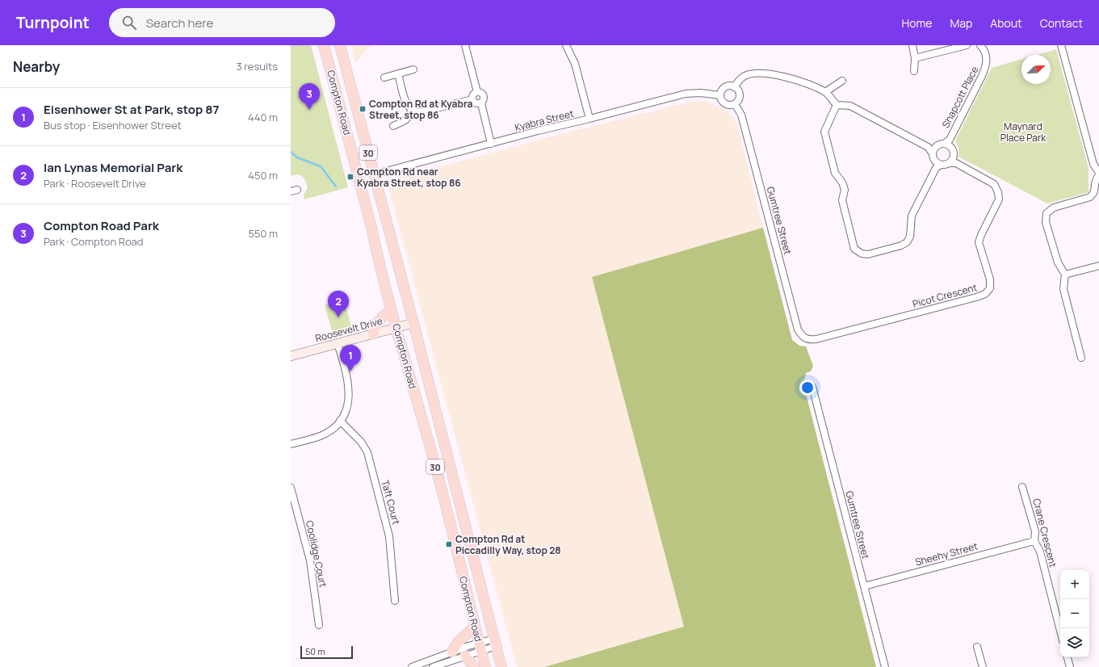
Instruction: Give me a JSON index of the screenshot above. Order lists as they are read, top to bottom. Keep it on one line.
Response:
{"streets":{"main road":["Compton Road","30"],"street":["Shapcott Place","Kyabra Street","Gumtree Street","Picot Crescent","Roosevelt Drive","Taft Court","Crane Crescent","Coolidge Court","Sheehy Street"]},"crossings":[["Shapcott Place","Picot Crescent"],["Compton Road","Kyabra Street"],["Compton Road","Roosevelt Drive"],["Kyabra Street","Gumtree Street"],["Gumtree Street","Picot Crescent"],["Gumtree Street","Sheehy Street"],["Crane Crescent","Sheehy Street"]],"parks":["Maynard Place Park"],"places":{"transit":["Compton Rd at Kyabra Street, stop 86","Compton Rd near Kyabra Street, stop 86","Compton Rd at Piccadilly Way, stop 28"]},"scale_bar":"50 m","north":"top right","page":{"header":"Turnpoint","search":"Search here","nav":["Home","Map","About","Contact"],"heading":["Nearby","3 results"],"pins":["3","2","1"],"list":[{"mark":"1","name":"Eisenhower St at Park, stop 87","note":"Bus stop · Eisenhower Street","value":"440 m"},{"mark":"2","name":"Ian Lynas Memorial Park","note":"Park · Roosevelt Drive","value":"450 m"},{"mark":"3","name":"Compton Road Park","note":"Park · Compton Road","value":"550 m"}],"map_buttons":["+","−"],"scale":"50 m"}}
